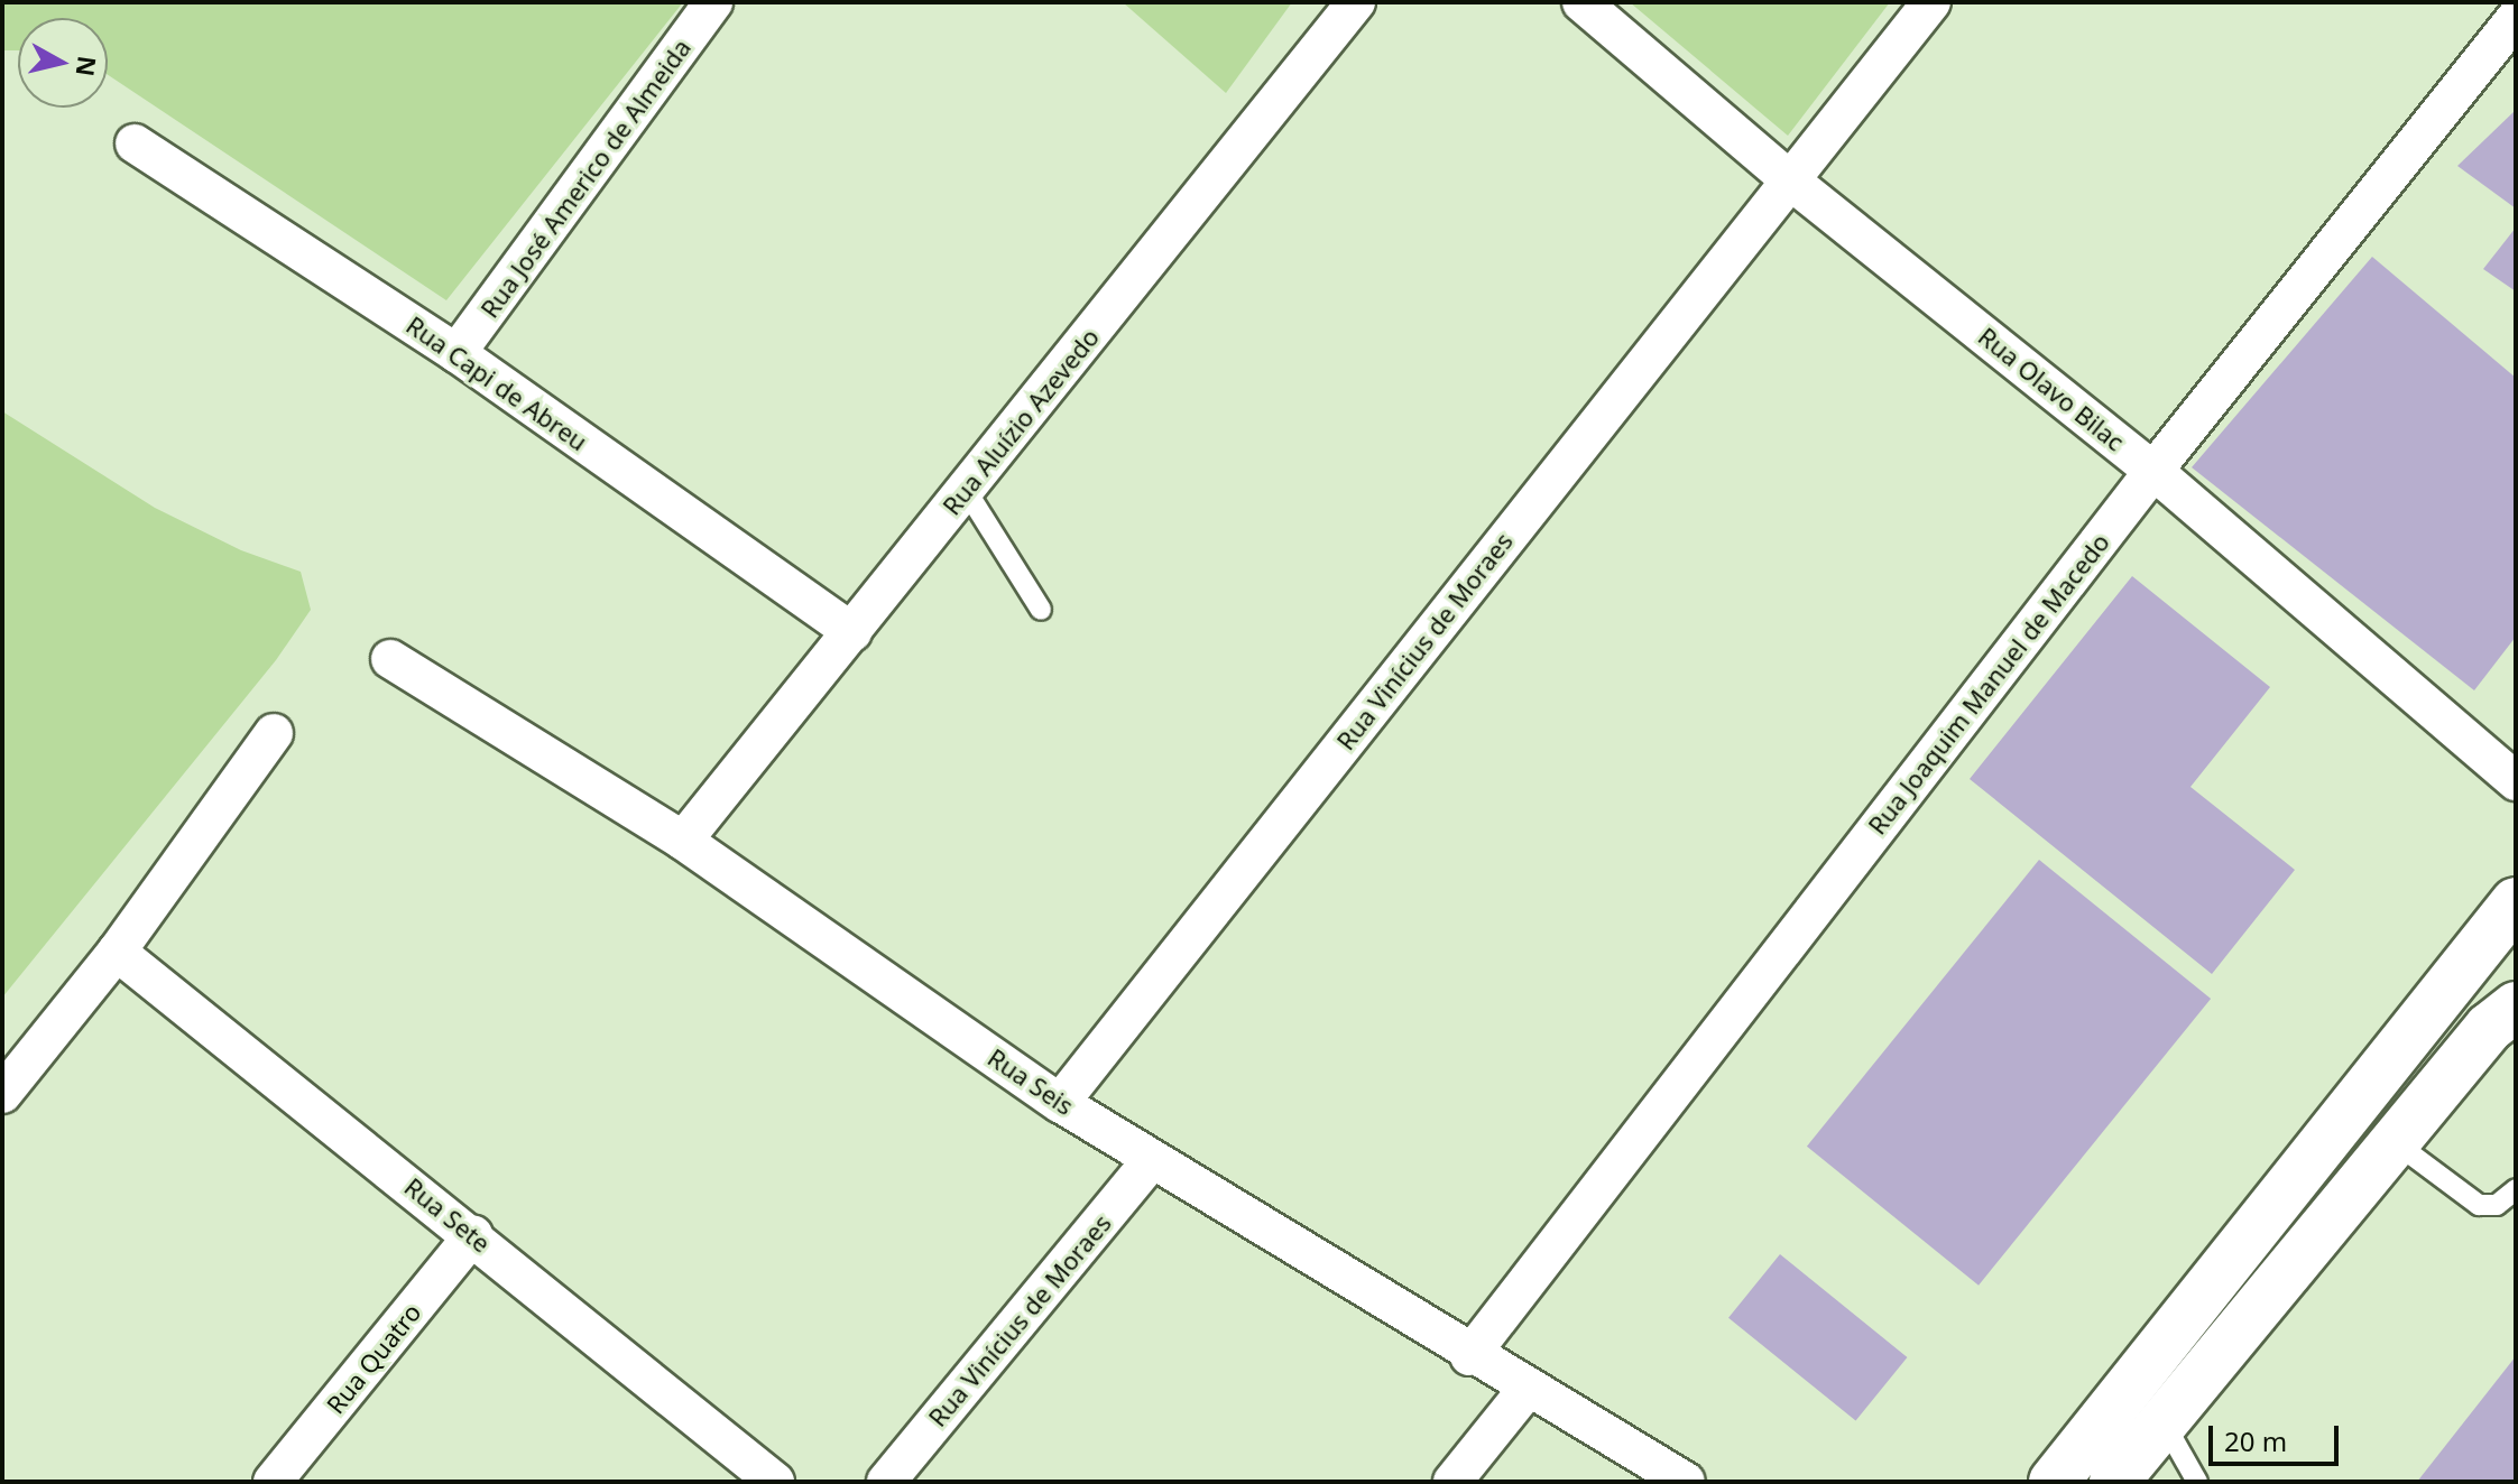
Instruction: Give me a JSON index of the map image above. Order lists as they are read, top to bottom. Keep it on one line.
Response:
{"streets":{"street":["Rua José Americo de Almeida","Rua Capi de Abreu","Rua Olavo Bilac","Rua Aluízio Azevedo","Rua Vinícius de Moraes","Rua Joaquim Manuel de Macedo","Rua Seis","Rua Sete","Rua Quatro"]},"crossings":[["Rua José Americo de Almeida","Rua Capi de Abreu"],["Rua Capi de Abreu","Rua Aluízio Azevedo"],["Rua Olavo Bilac","Rua Vinícius de Moraes"],["Rua Olavo Bilac","Rua Joaquim Manuel de Macedo"],["Rua Aluízio Azevedo","Rua Seis"],["Rua Vinícius de Moraes","Rua Seis"],["Rua Joaquim Manuel de Macedo","Rua Seis"],["Rua Sete","Rua Quatro"]],"scale_bar":"20 m","north":"right"}
